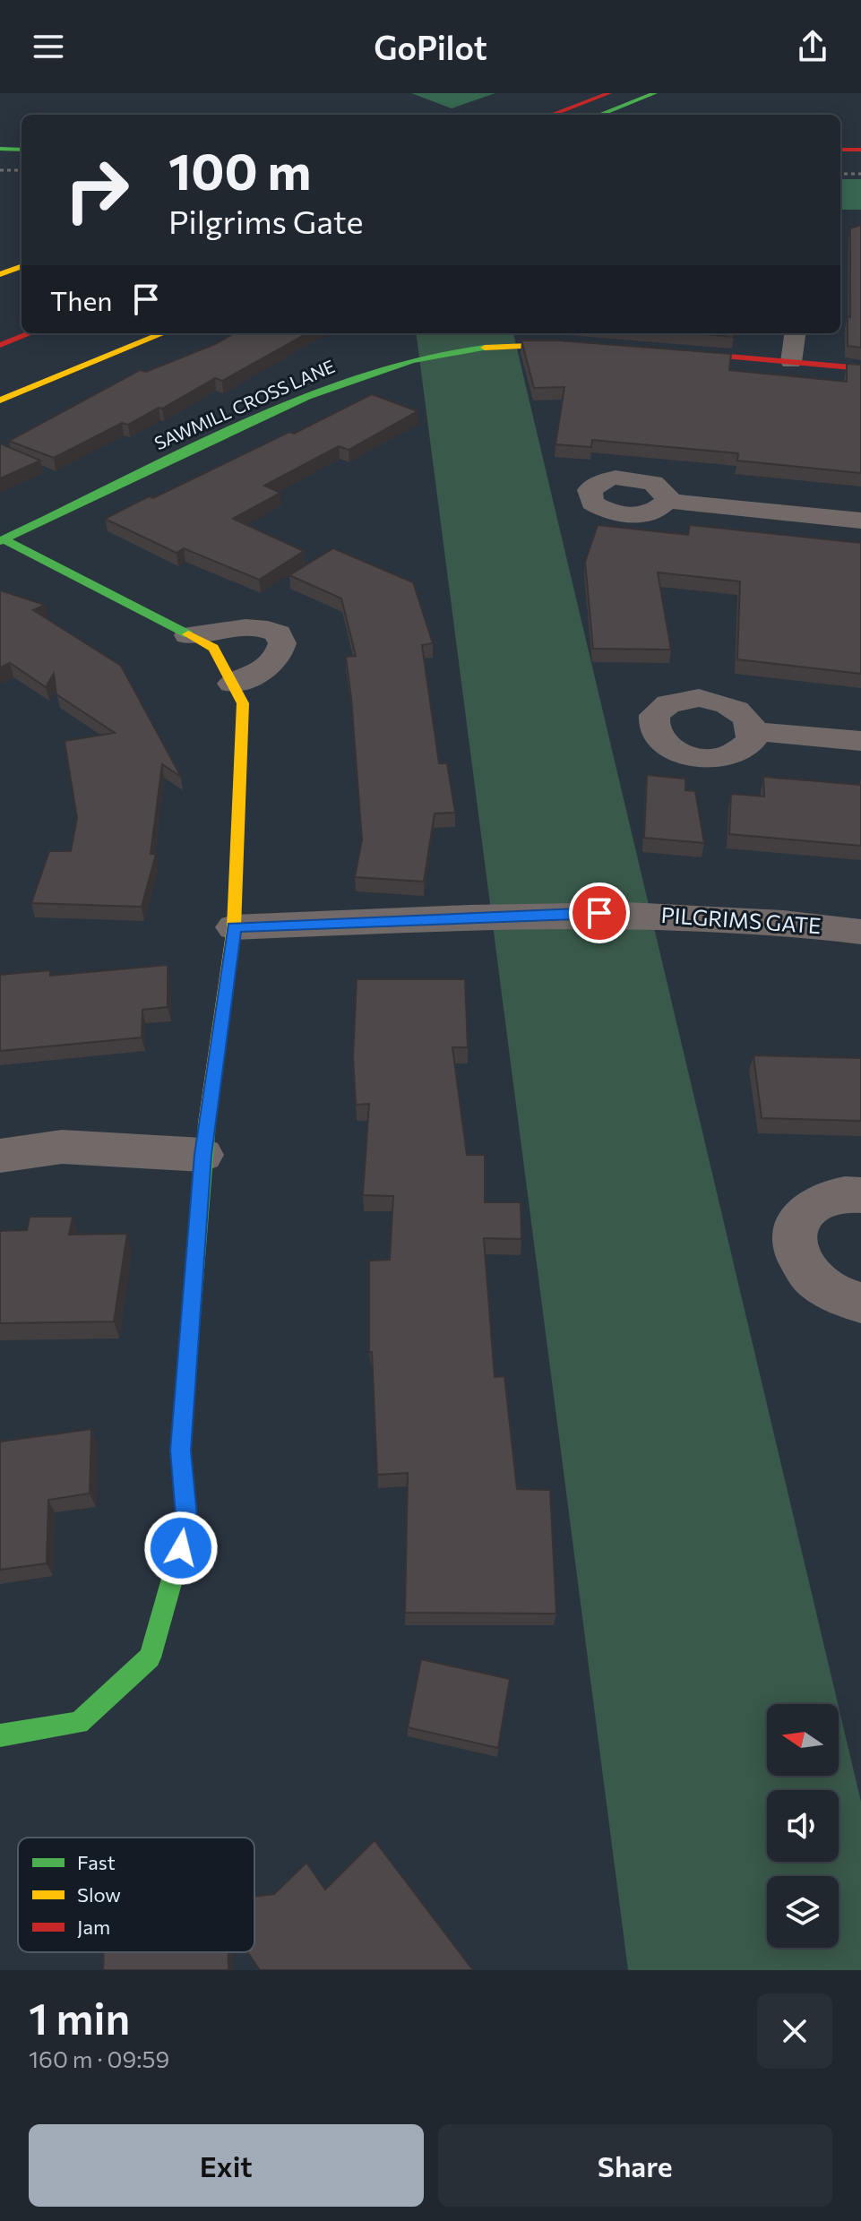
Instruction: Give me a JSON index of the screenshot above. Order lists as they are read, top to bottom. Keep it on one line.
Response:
{"streets":{"main road":["SAWMILL CROSS LANE"],"street":["PILGRIMS GATE"]},"legend":["Fast","Slow","Jam"],"north":"left","page":{"header":"GoPilot","turn":["100 m","Pilgrims Gate"],"then":"Then","heading":["1 min","160 m · 09:59"],"buttons":["Exit","Share"]}}
